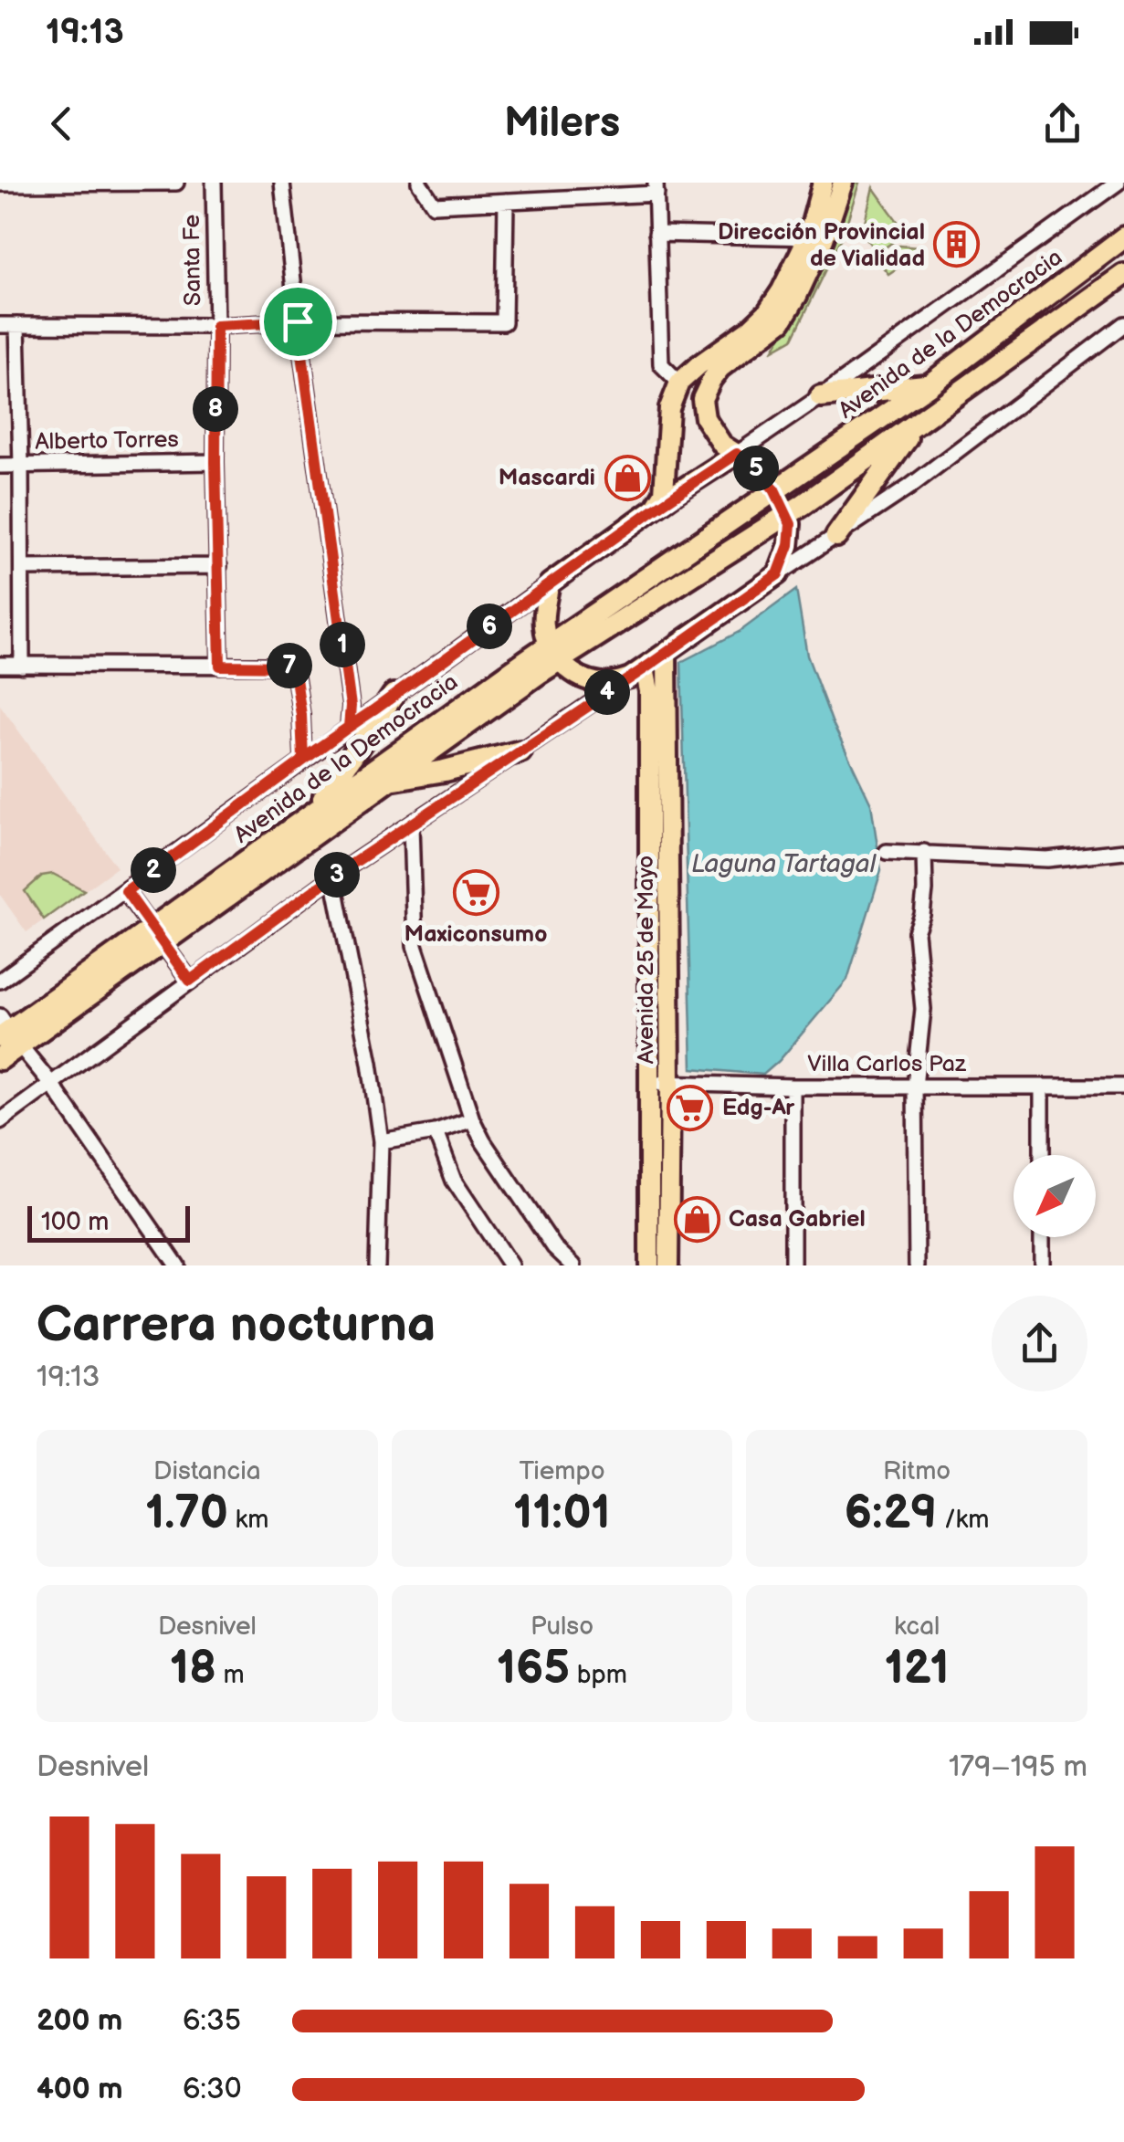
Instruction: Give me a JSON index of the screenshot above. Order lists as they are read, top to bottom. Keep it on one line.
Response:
{"streets":{"highway":["Avenida de la Democracia"],"main road":["Avenida 25 de Mayo"],"street":["Santa Fe","Alberto Torres","Villa Carlos Paz"]},"crossings":[["Santa Fe","Alberto Torres"],["Avenida 25 de Mayo","Villa Carlos Paz"]],"water":["Laguna Tartagal"],"places":{"building":["Dirección Provincial de Vialidad"],"shop":["Mascardi","Casa Gabriel"],"supermarket":["Maxiconsumo","Edg-Ar"]},"scale_bar":"100 m","north":"bottom left","page":{"status":"19:13","header":"Milers","pins":["8","5","6","1","7","4","2","3"],"scale":"100 m","heading":["Carrera nocturna","19:13"],"stats":[["Distancia","1.70 km"],["Tiempo","11:01"],["Ritmo","6:29 /km"],["Desnivel","18 m"],["Pulso","165 bpm"],["kcal","121"]],"chart":["Desnivel","179–195 m"],"list":[{"name":"200 m","note":"6:35"},{"name":"400 m","note":"6:30"}]}}
